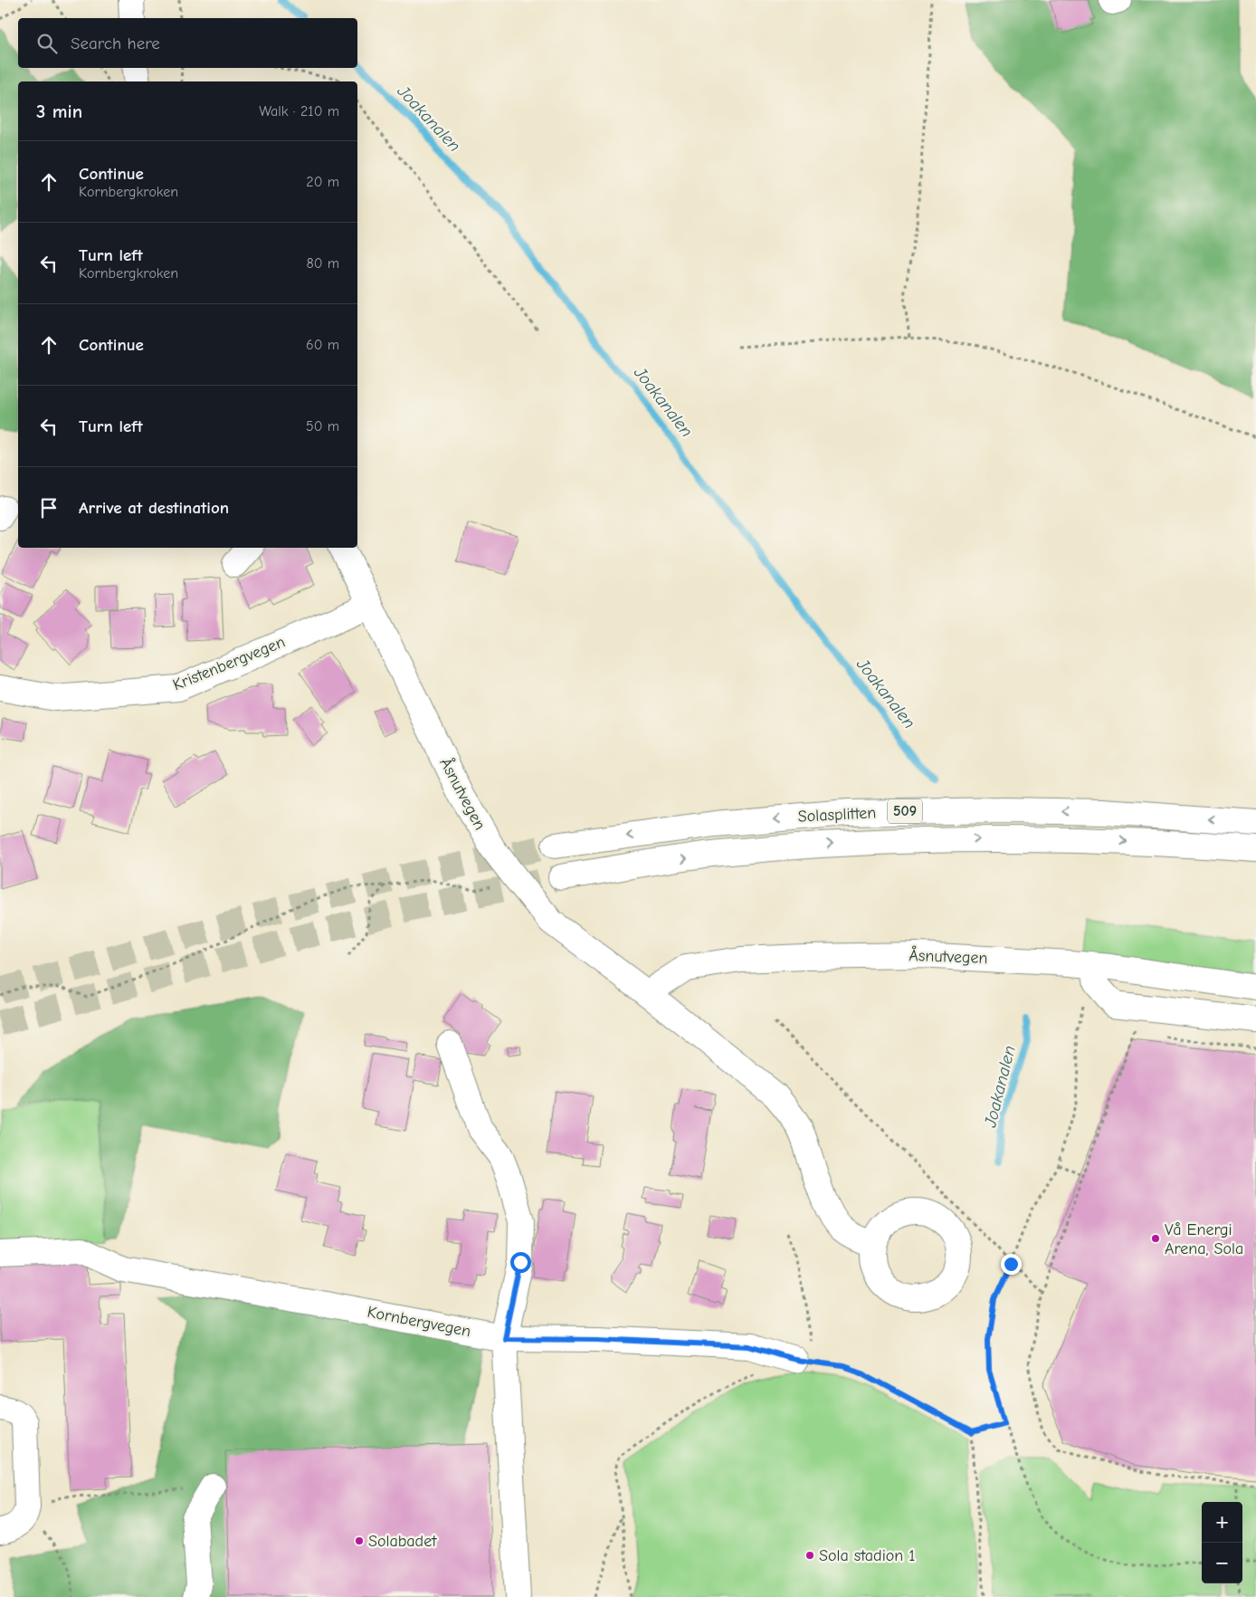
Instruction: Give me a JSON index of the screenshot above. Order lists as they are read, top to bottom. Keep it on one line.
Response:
{"streets":{"main road":["Kristenbergvegen","Åsnutvegen","509","Solasplitten","Kornbergvegen"]},"crossings":[["Kristenbergvegen","Åsnutvegen"]],"water":["Joakanalen"],"places":["Vå Energi Arena, Sola","Solabadet","Sola stadion 1"],"page":{"search":"Search here","heading":["3 min","Walk · 210 m"],"list":[["Continue","Kornbergkroken","20 m"],["Turn left","Kornbergkroken","80 m"],["Continue","60 m"],["Turn left","50 m"],"Arrive at destination"],"map_buttons":["+","−"]}}
